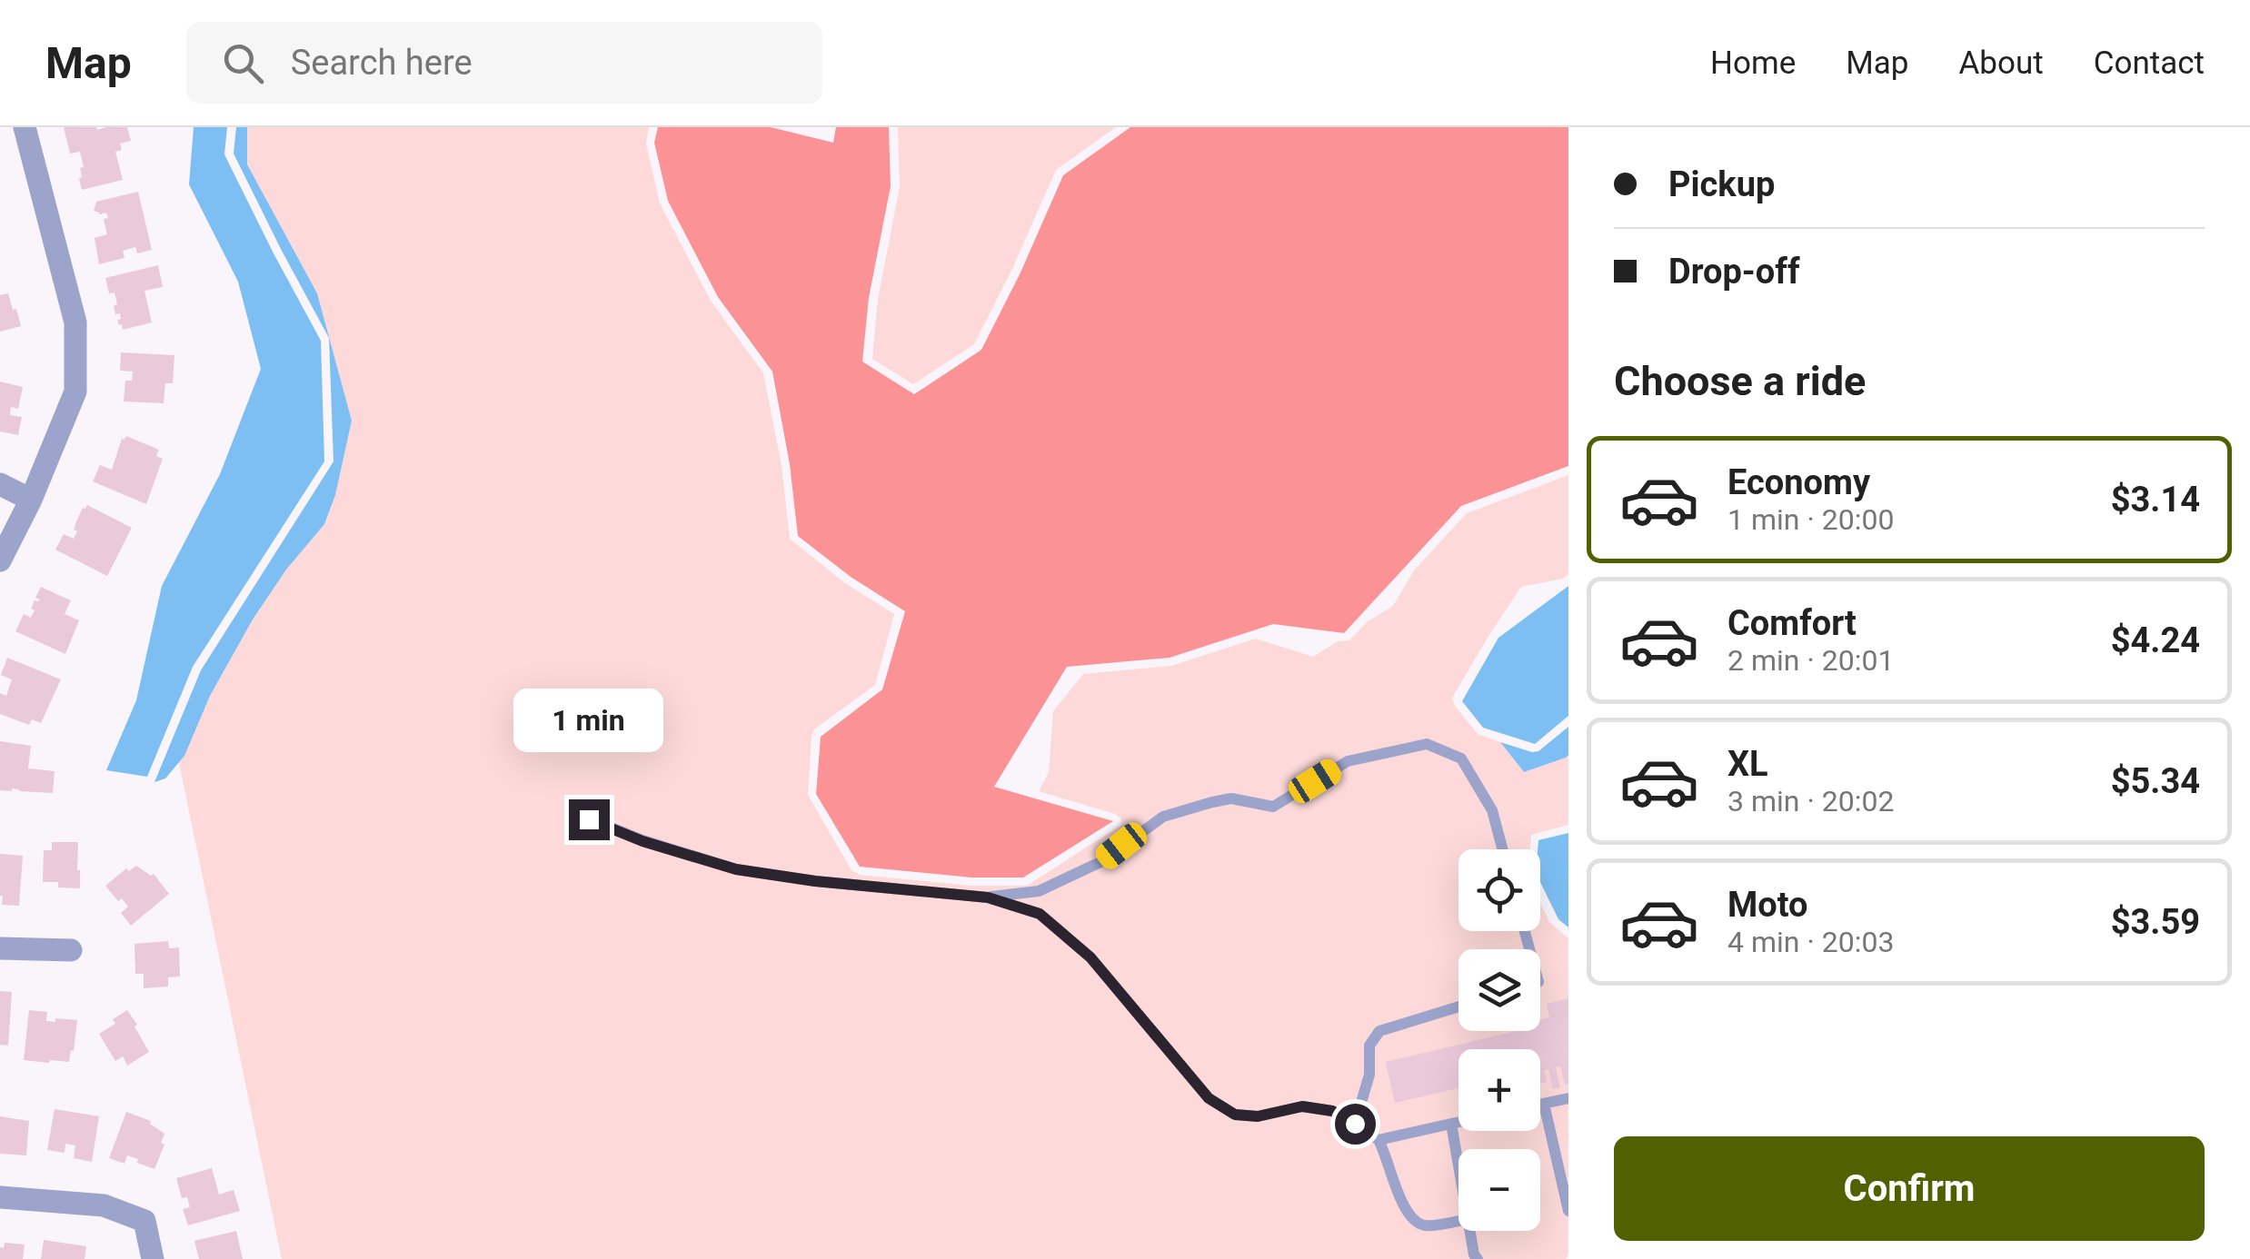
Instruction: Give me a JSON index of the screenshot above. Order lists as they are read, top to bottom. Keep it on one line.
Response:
{"page":{"header":"Map","search":"Search here","nav":["Home","Map","About","Contact"],"banner":["Pickup","Drop-off"],"heading":"Choose a ride","list":[{"name":"Economy","note":"1 min · 20:00","value":"$3.14"},{"name":"Comfort","note":"2 min · 20:01","value":"$4.24"},{"name":"XL","note":"3 min · 20:02","value":"$5.34"},{"name":"Moto","note":"4 min · 20:03","value":"$3.59"}],"bubble":"1 min","map_buttons":["+","−"],"buttons":"Confirm"}}
